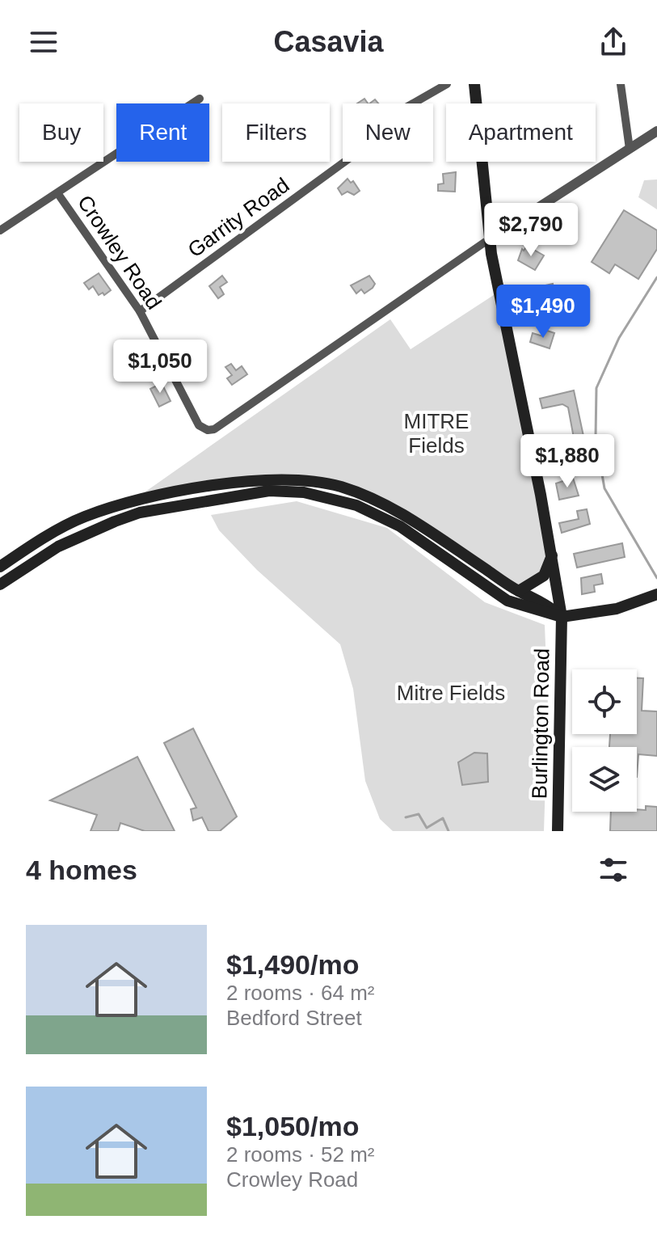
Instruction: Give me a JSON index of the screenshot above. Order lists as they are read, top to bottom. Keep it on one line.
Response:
{"streets":{"main road":["Burlington Road"],"street":["Garrity Road","Crowley Road"]},"crossings":[["Garrity Road","Crowley Road"],["Crowley Road","Burlington Road"]],"parks":["MITRE Fields","Mitre Fields"],"page":{"header":"Casavia","chip":["Buy","Rent","Filters","New","Apartment"],"price":["$2,790","$1,490","$1,050","$1,880"],"heading":"4 homes","list":[{"name":"$1,490/mo","note":"2 rooms · 64 m² · Bedford Street"},{"name":"$1,050/mo","note":"2 rooms · 52 m² · Crowley Road"}]}}
